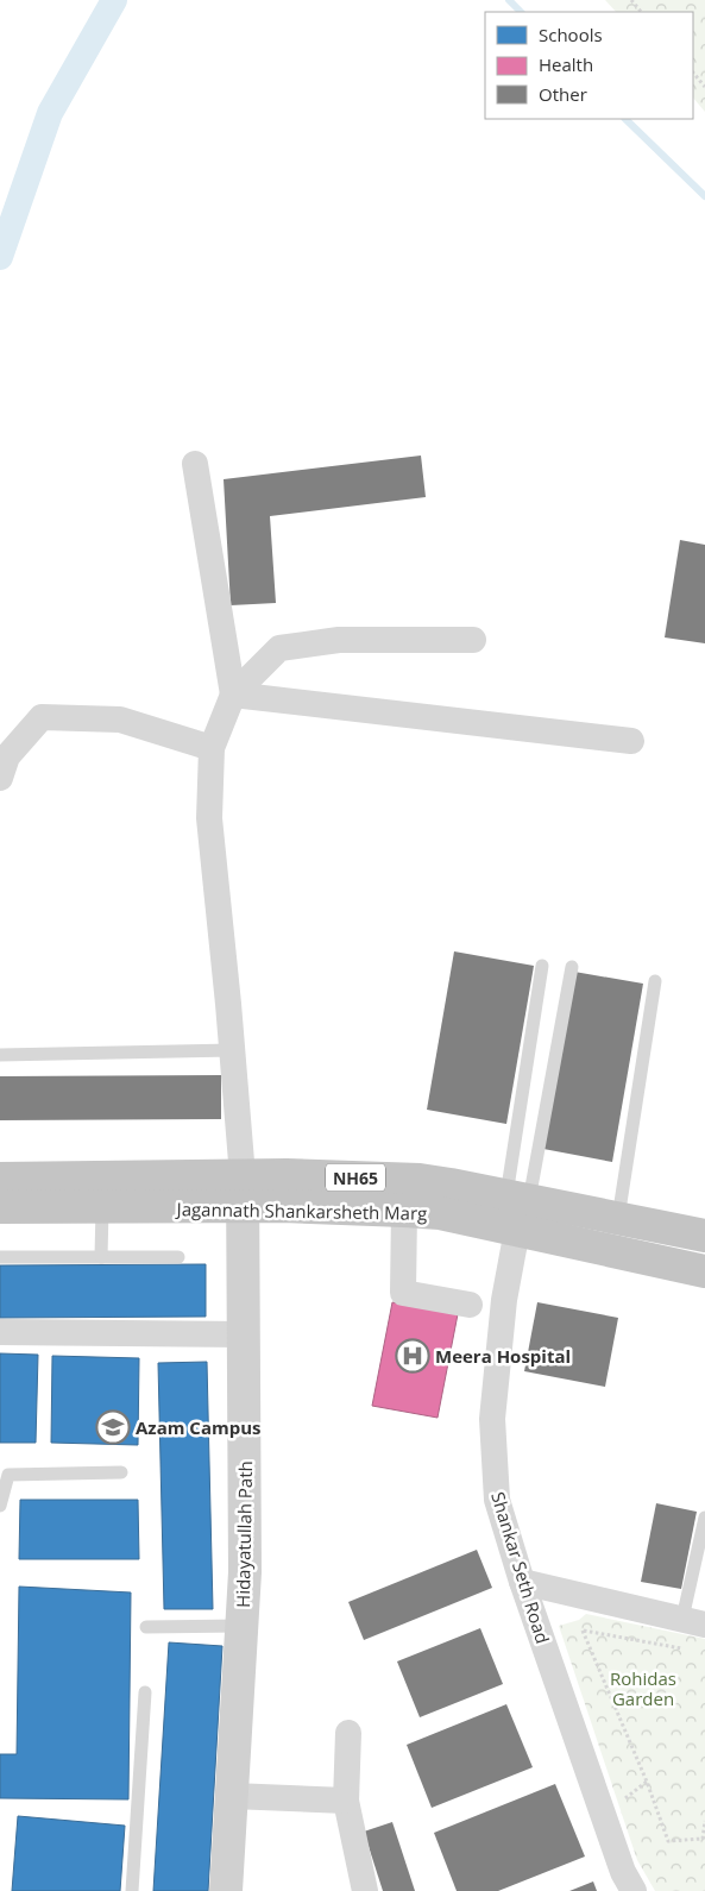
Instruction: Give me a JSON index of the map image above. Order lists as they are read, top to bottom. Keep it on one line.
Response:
{"streets":{"highway":["NH65","Jagannath Shankarsheth Marg"],"street":["Hidayatullah Path","Shankar Seth Road"]},"crossings":[["Jagannath Shankarsheth Marg","Hidayatullah Path"],["Jagannath Shankarsheth Marg","Shankar Seth Road"]],"parks":["Rohidas Garden"],"places":{"hospital":["Meera Hospital"],"school or university":["Azam Campus"]},"legend":["Schools","Health","Other"]}
